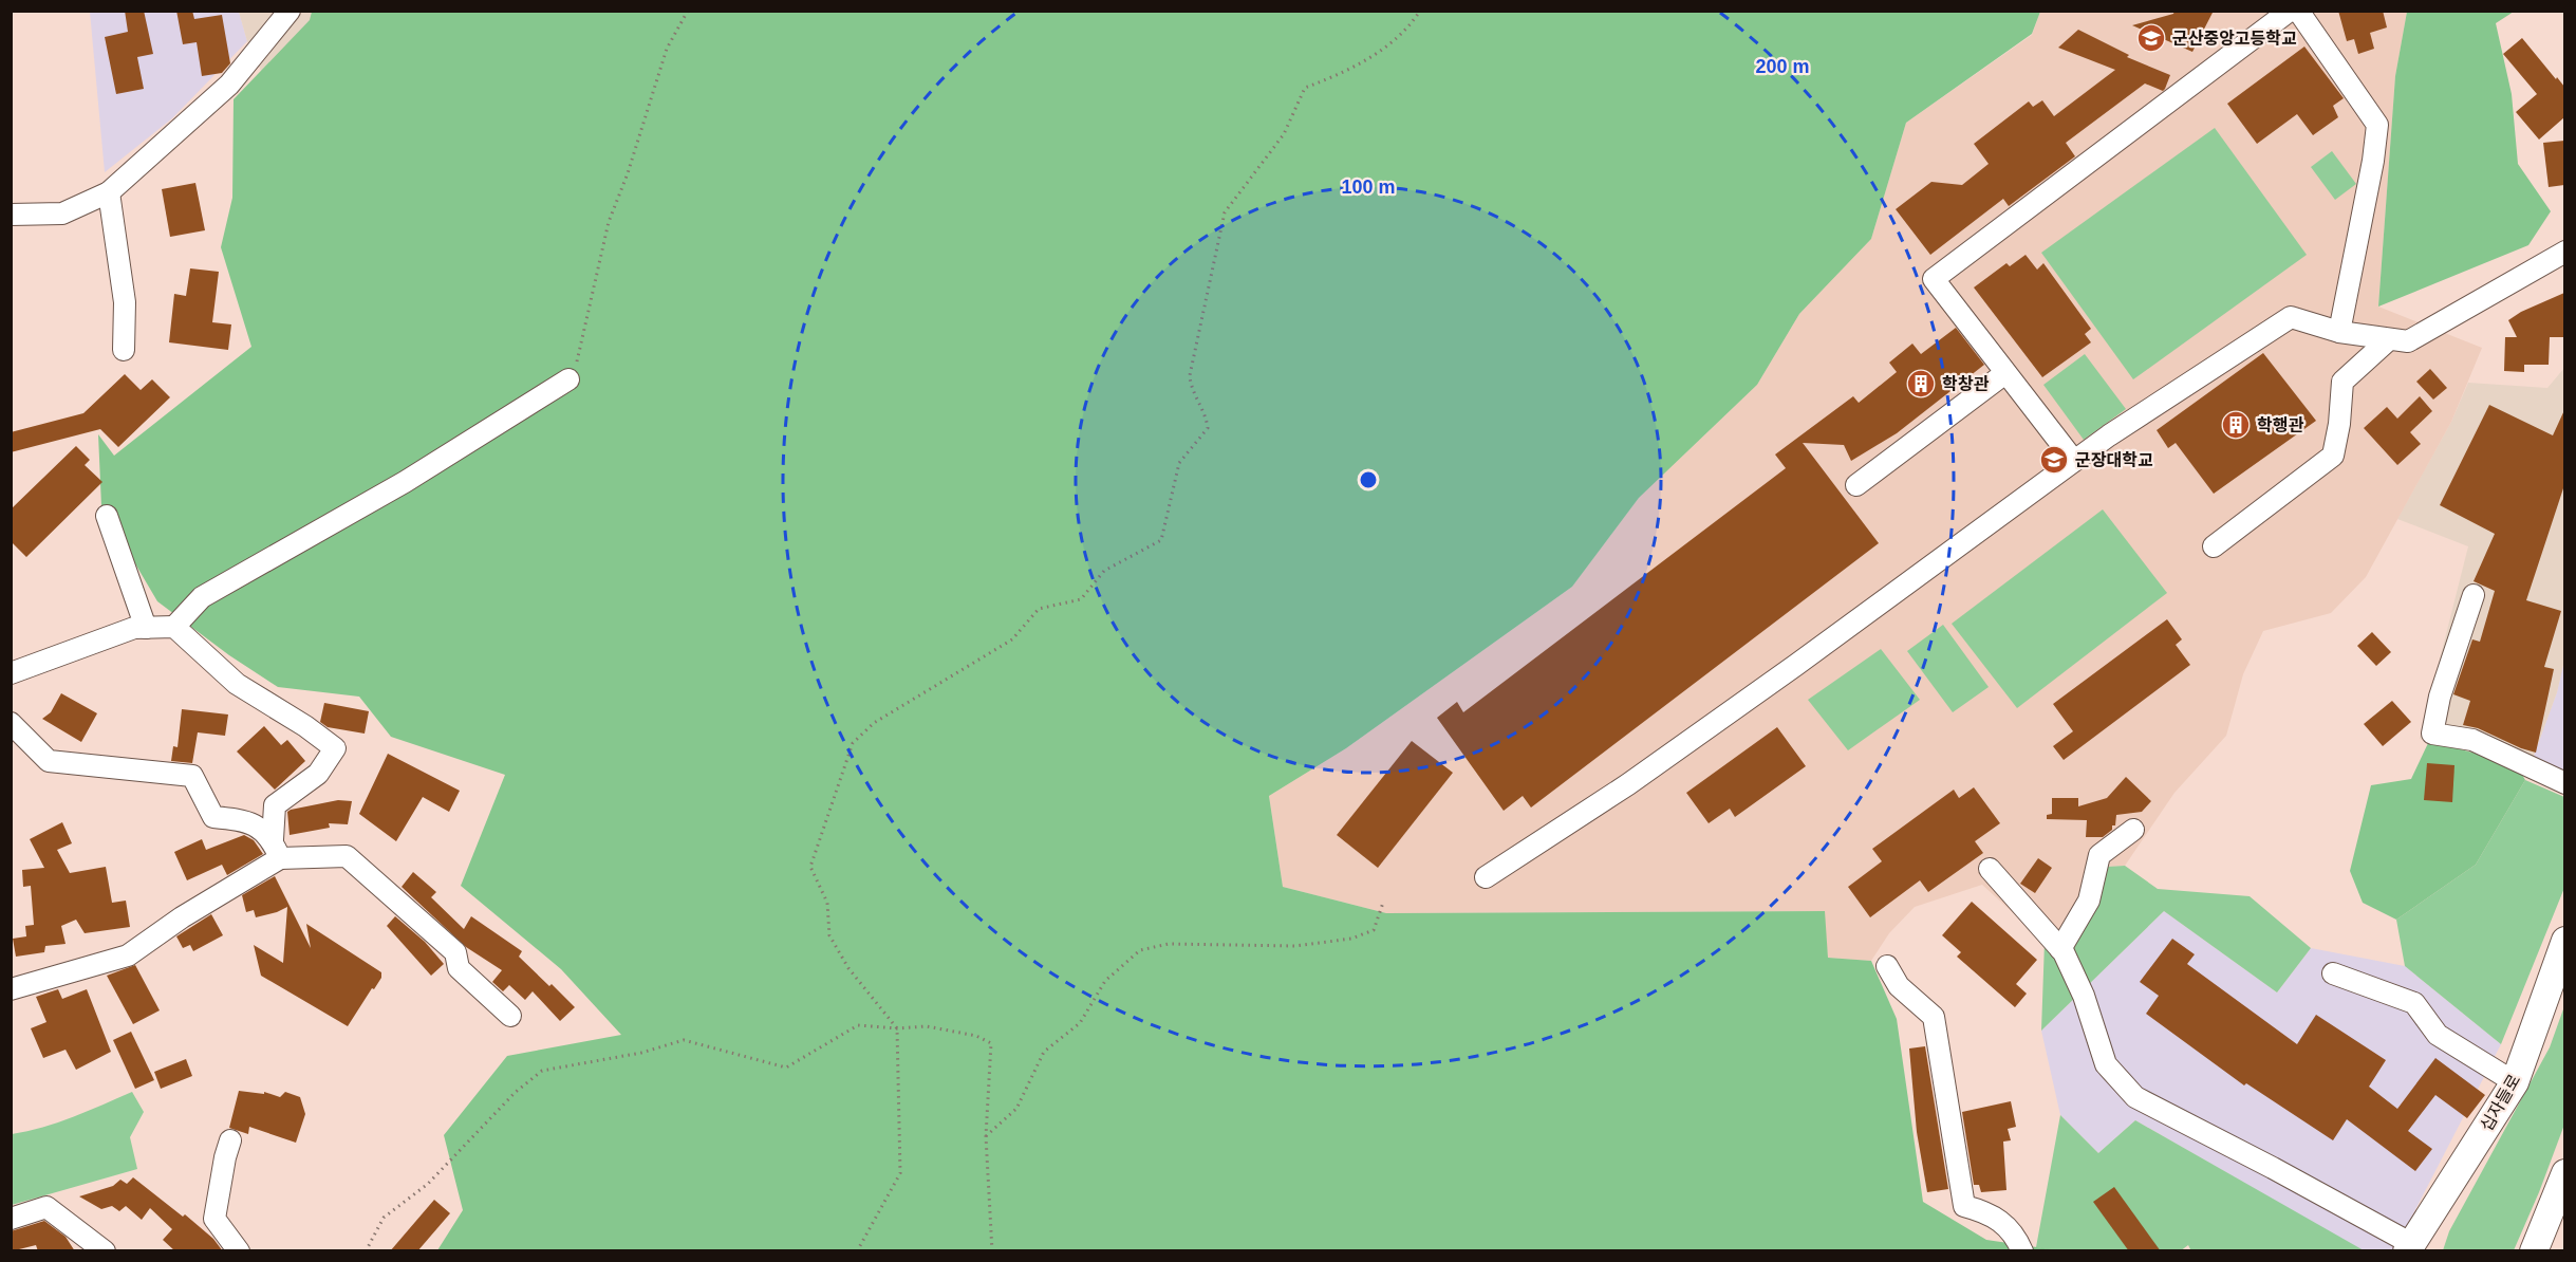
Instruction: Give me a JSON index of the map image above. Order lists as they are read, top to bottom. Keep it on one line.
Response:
{"streets":{"main road":["십자들로"]},"places":{"school or university":["군산중앙고등학교","군장대학교"],"building":["학창관","학행관"]},"rings":["200 m","100 m"]}
